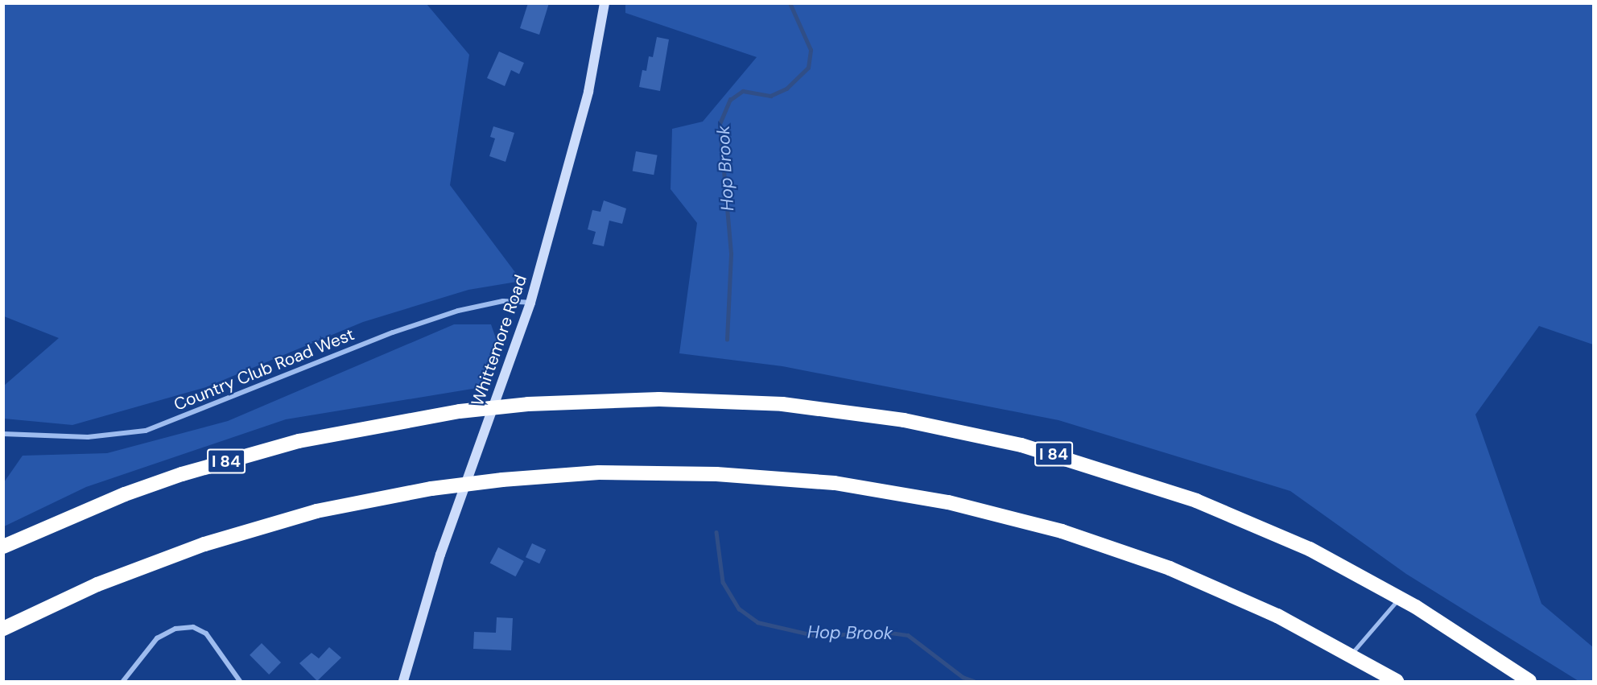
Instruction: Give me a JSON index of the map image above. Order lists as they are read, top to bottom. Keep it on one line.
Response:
{"streets":{"highway":["I 84"],"main road":["Whittemore Road"],"street":["Country Club Road West"]},"crossings":[["Whittemore Road","Country Club Road West"]],"water":["Hop Brook"]}
